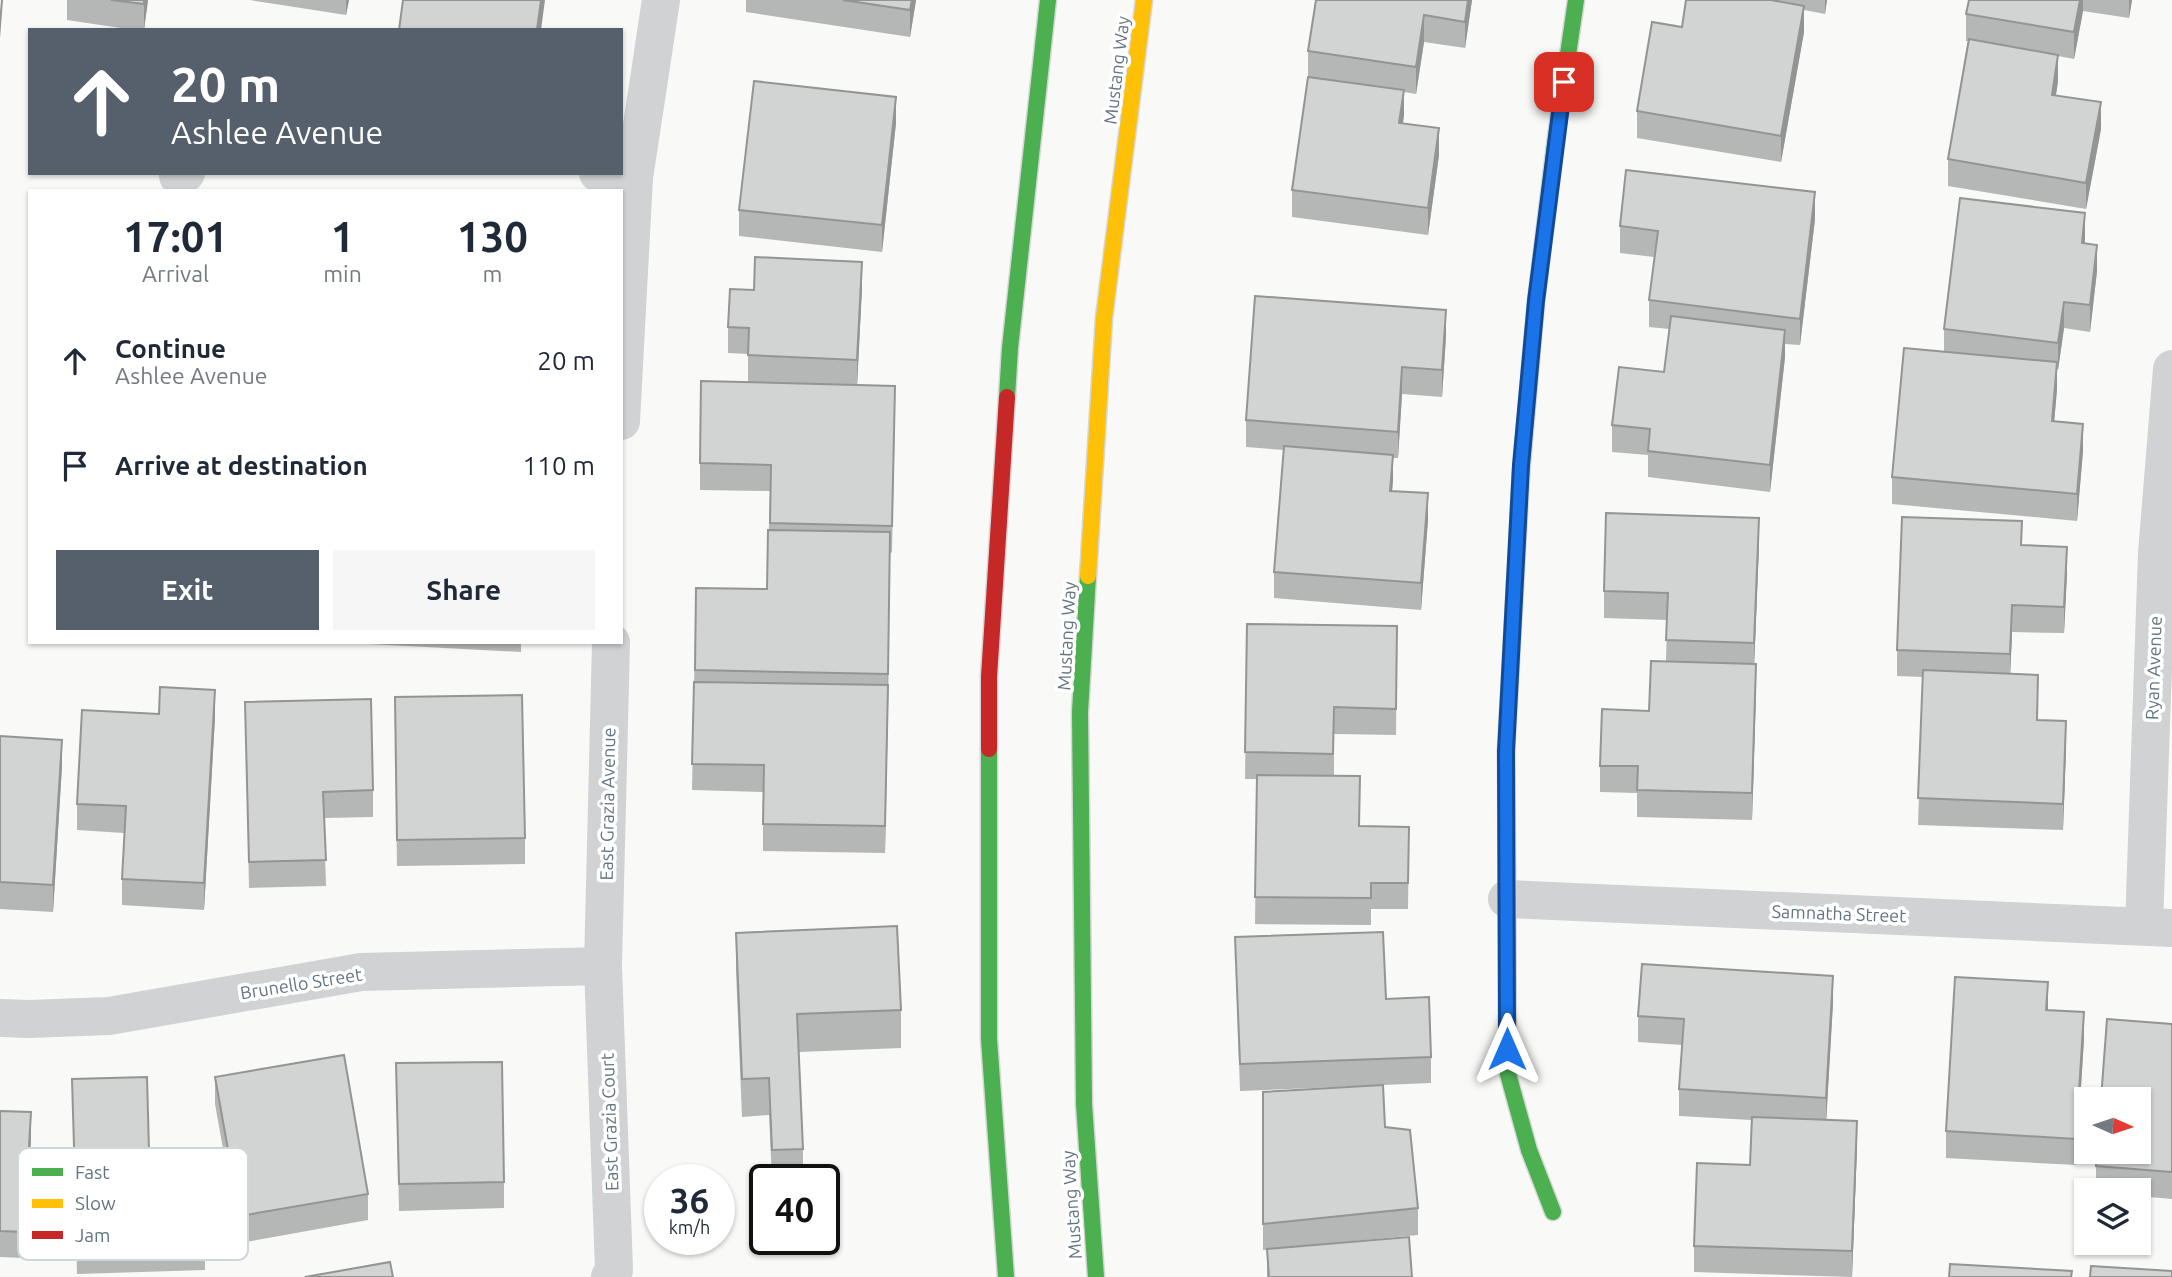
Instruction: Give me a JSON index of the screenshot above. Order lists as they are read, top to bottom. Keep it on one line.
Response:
{"streets":{"street":["Mustang Way","Ryan Avenue","East Grazia Avenue","Samnatha Street","Brunello Street","East Grazia Court"]},"crossings":[["Ryan Avenue","Samnatha Street"],["East Grazia Avenue","Brunello Street"],["East Grazia Avenue","East Grazia Court"],["Brunello Street","East Grazia Court"]],"legend":["Fast","Slow","Jam"],"north":"right","page":{"turn":["20 m","Ashlee Avenue"],"eta":["17:01","Arrival","1","min","130","m"],"list":[{"name":"Continue","note":"Ashlee Avenue","value":"20 m"},{"name":"Arrive at destination","value":"110 m"}],"buttons":["Exit","Share"],"speed":"36 km/h","limit":"40"}}
